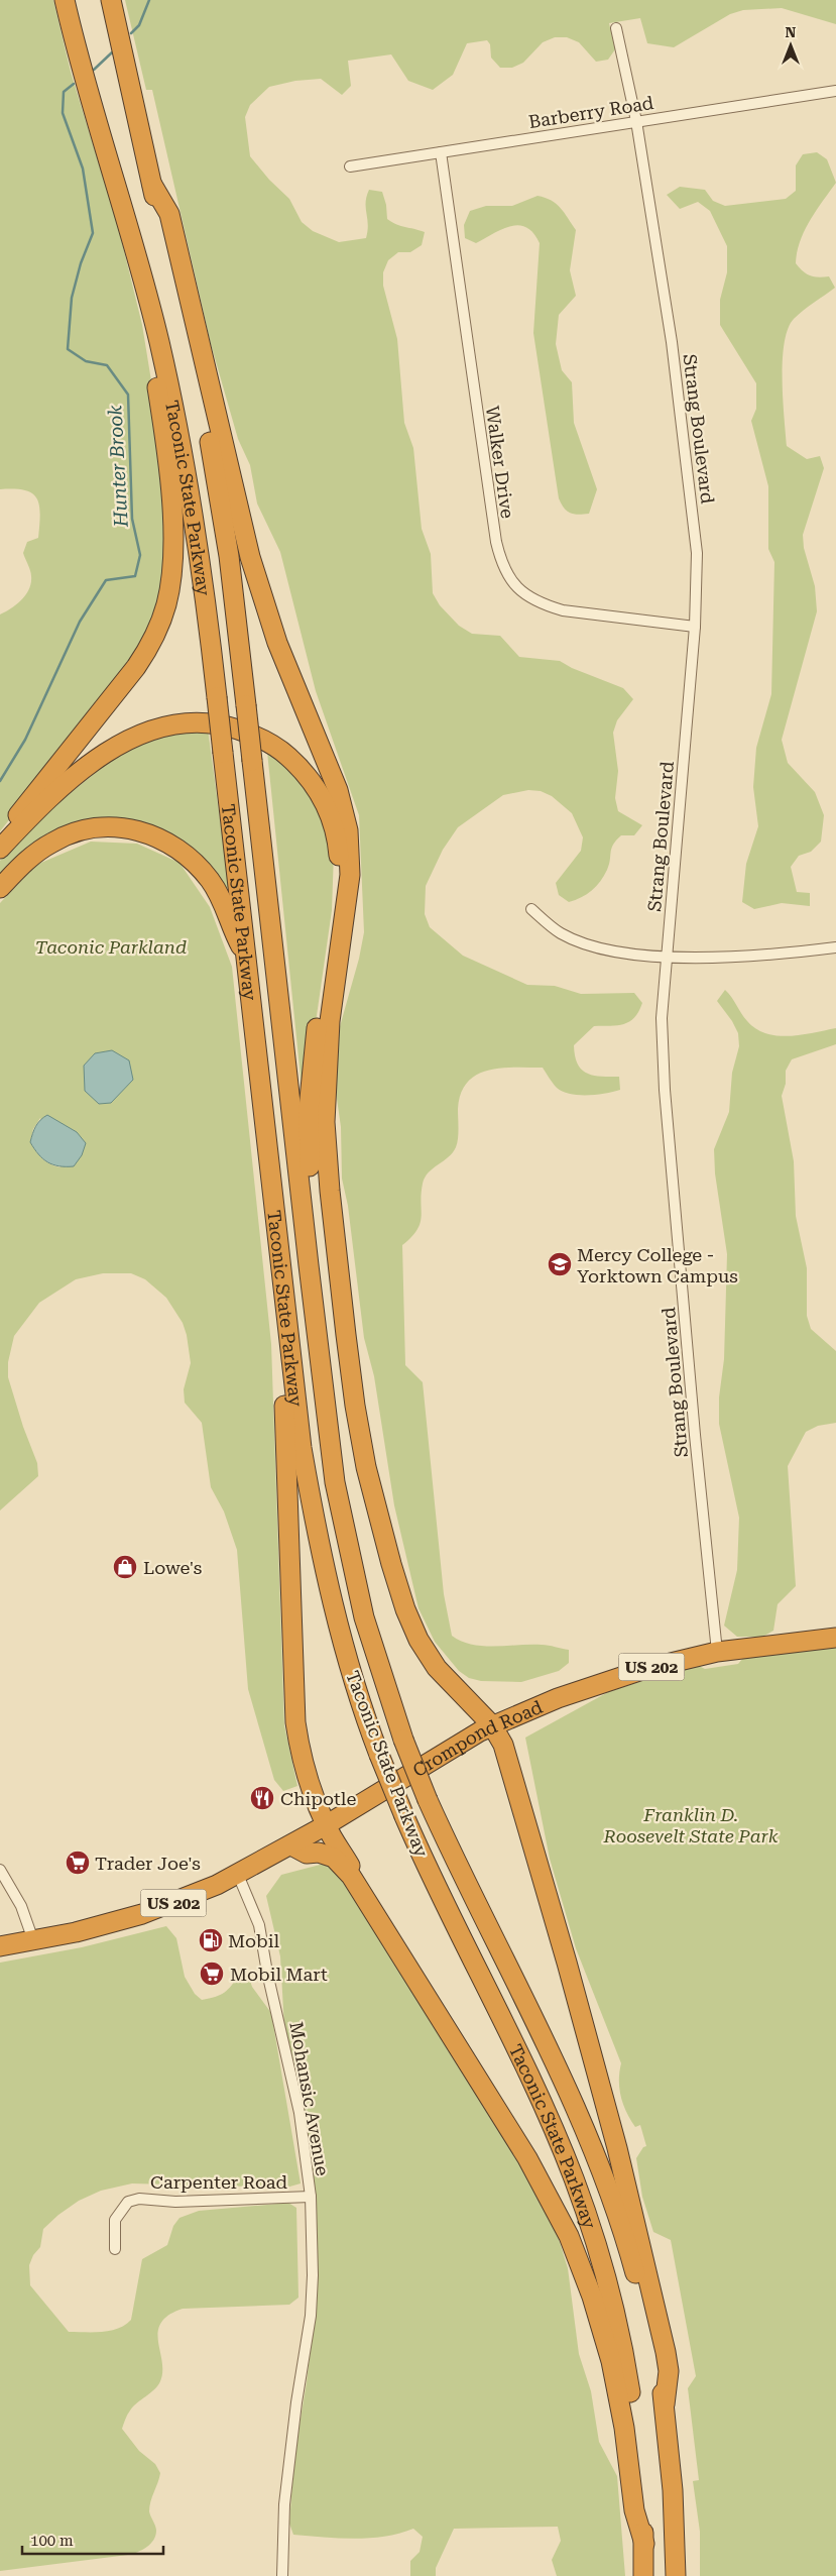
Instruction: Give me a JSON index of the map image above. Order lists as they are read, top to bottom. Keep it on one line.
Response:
{"streets":{"highway":["Taconic State Parkway","US 202","Crompond Road"],"street":["Barberry Road","Strang Boulevard","Walker Drive","Mohansic Avenue","Carpenter Road"]},"crossings":[["Barberry Road","Strang Boulevard"],["Barberry Road","Walker Drive"],["Strang Boulevard","Walker Drive"],["Strang Boulevard","Crompond Road"],["Crompond Road","Mohansic Avenue"],["Mohansic Avenue","Carpenter Road"]],"water":["Hunter Brook"],"parks":["Taconic Parkland","Franklin D. Roosevelt State Park"],"places":{"school or university":["Mercy College - Yorktown Campus"],"shop":["Lowe's"],"restaurant":["Chipotle"],"supermarket":["Trader Joe's","Mobil Mart"],"fuel station":["Mobil"]},"scale_bar":"100 m","north":"top"}
